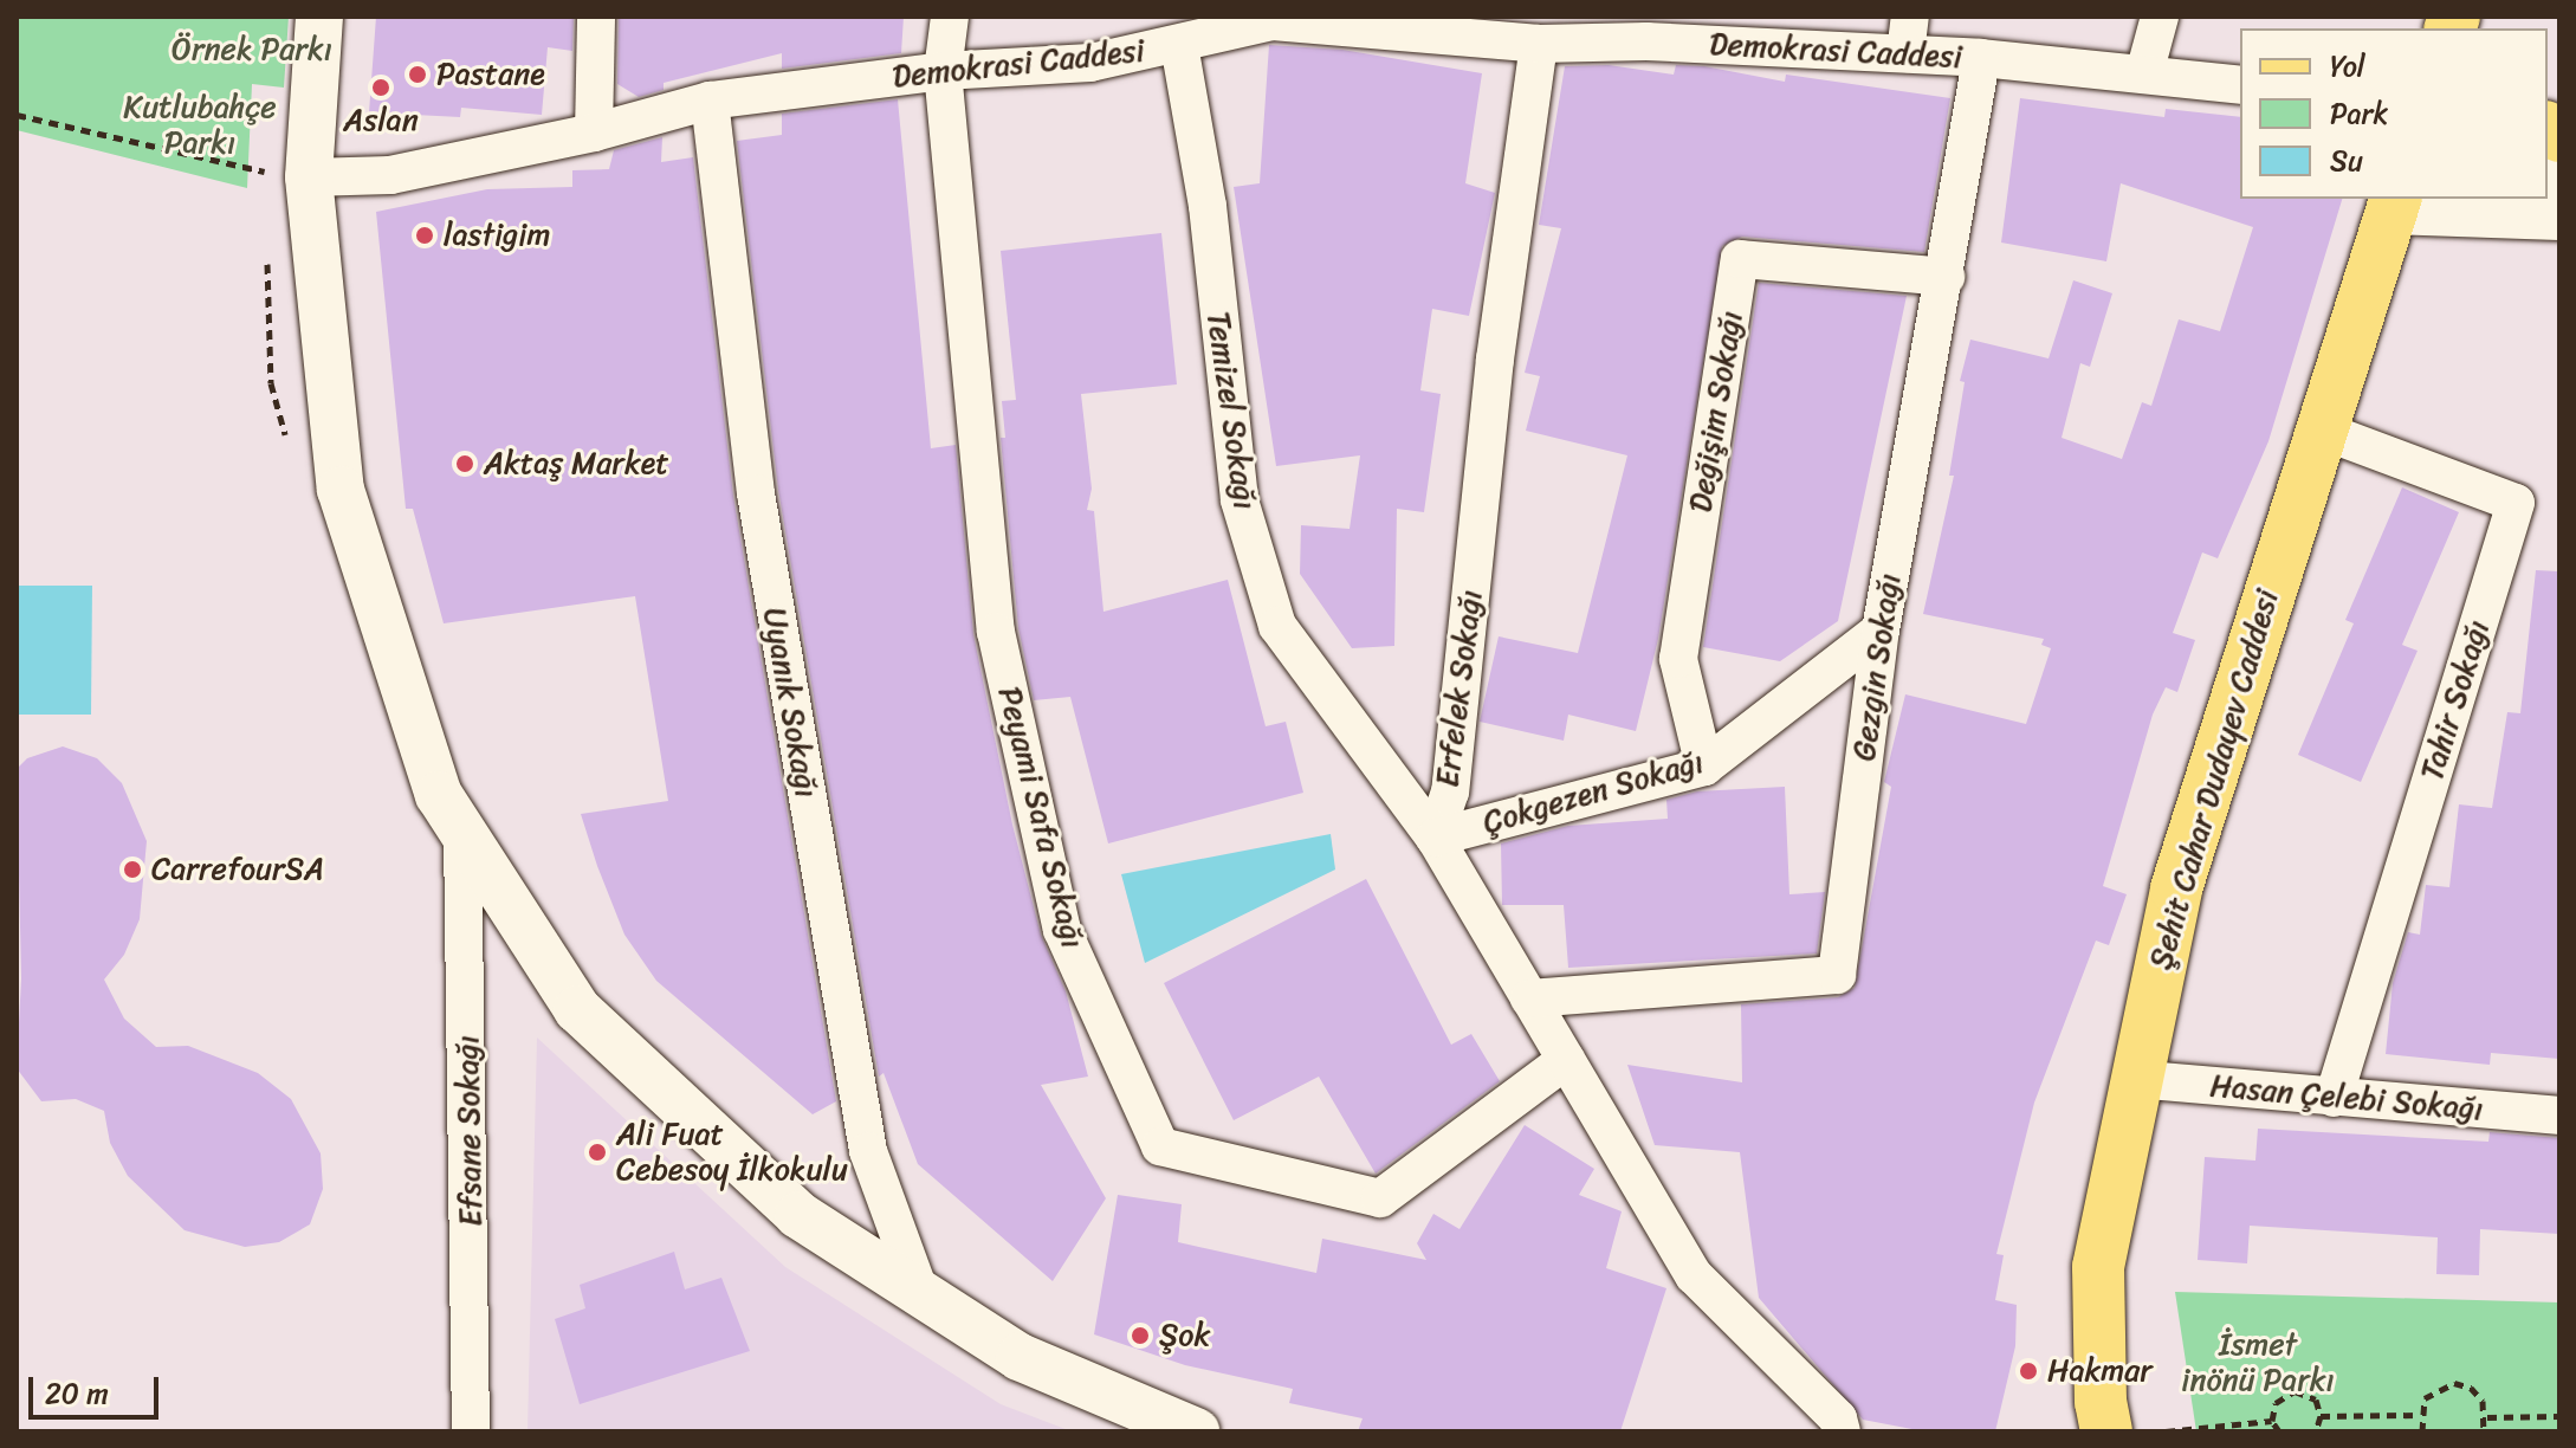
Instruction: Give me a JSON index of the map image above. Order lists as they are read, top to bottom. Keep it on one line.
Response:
{"streets":{"main road":["Şehit Cahar Dudayev Caddesi"],"street":["Demokrasi Caddesi","Temizel Sokağı","Değişim Sokağı","Gezgin Sokağı","Erfelek Sokağı","Tahir Sokağı","Uyanık Sokağı","Çokgezen Sokağı","Peyami Safa Sokağı","Hasan Çelebi Sokağı","Efsane Sokağı"]},"crossings":[["Demokrasi Caddesi","Temizel Sokağı"],["Demokrasi Caddesi","Gezgin Sokağı"],["Demokrasi Caddesi","Erfelek Sokağı"],["Demokrasi Caddesi","Uyanık Sokağı"],["Demokrasi Caddesi","Peyami Safa Sokağı"],["Temizel Sokağı","Erfelek Sokağı"],["Temizel Sokağı","Çokgezen Sokağı"],["Değişim Sokağı","Gezgin Sokağı"],["Değişim Sokağı","Çokgezen Sokağı"],["Gezgin Sokağı","Çokgezen Sokağı"],["Erfelek Sokağı","Çokgezen Sokağı"],["Tahir Sokağı","Şehit Cahar Dudayev Caddesi"],["Tahir Sokağı","Hasan Çelebi Sokağı"],["Şehit Cahar Dudayev Caddesi","Hasan Çelebi Sokağı"]],"parks":["Örnek Parkı","Kutlubahçe Parkı","İsmet inönü Parkı"],"places":["Pastane","Aslan","lastigim","Aktaş Market","CarrefourSA","Ali Fuat Cebesoy İlkokulu","Şok","Hakmar"],"legend":["Yol","Park","Su"],"scale_bar":"20 m"}
